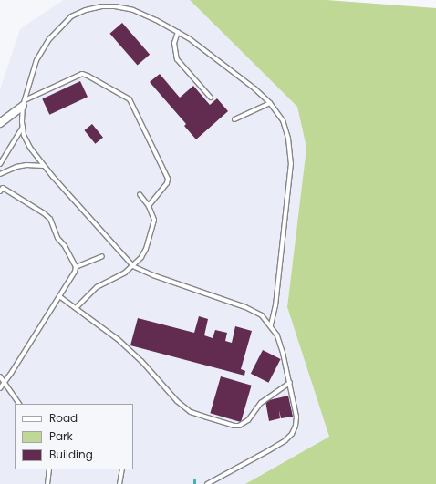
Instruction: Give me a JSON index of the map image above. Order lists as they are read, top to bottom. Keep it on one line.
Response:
{"legend":["Road","Park","Building"]}
